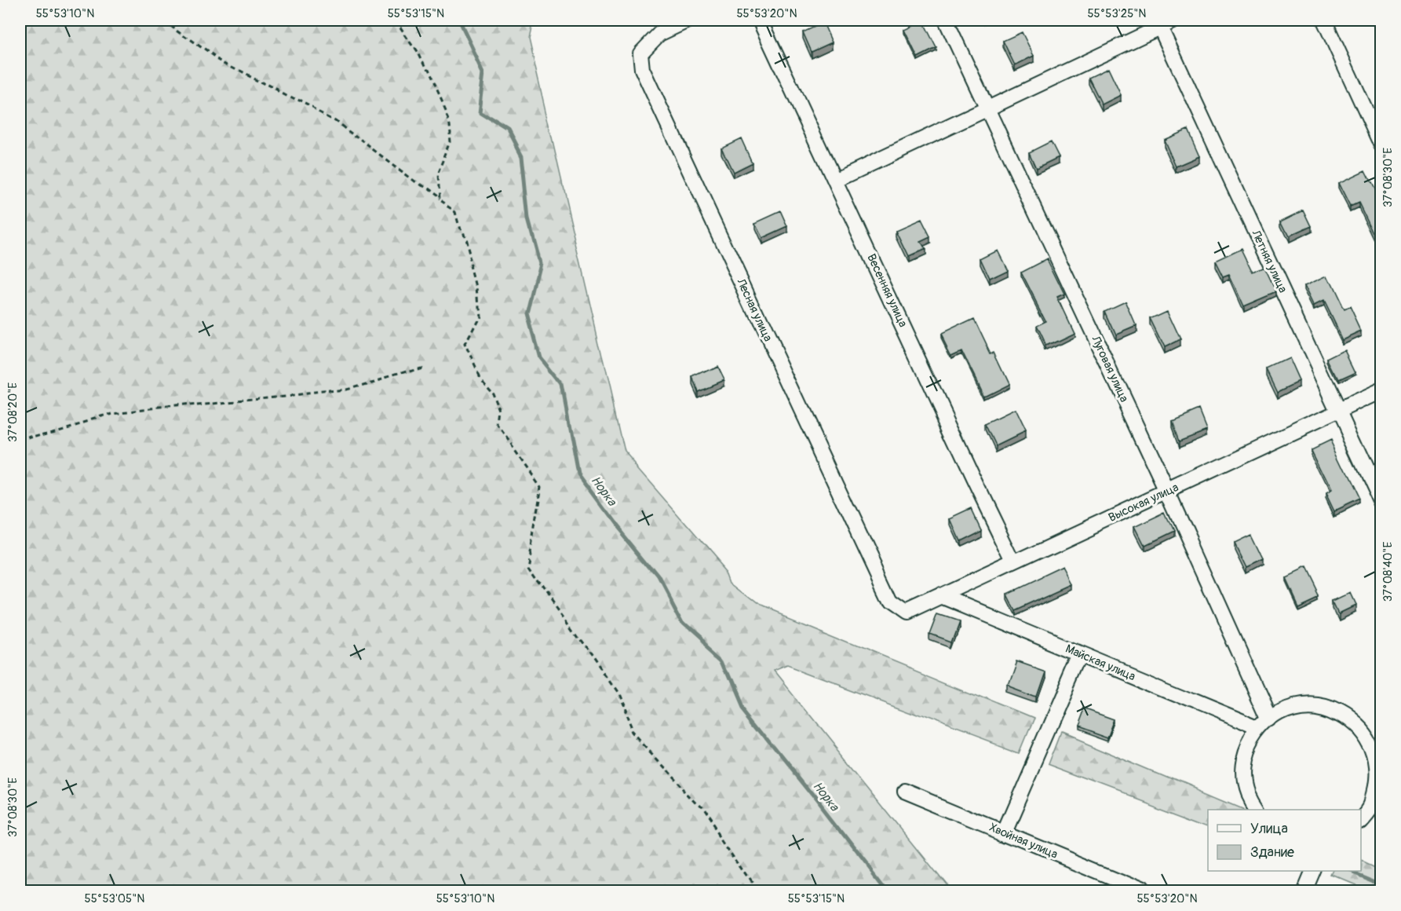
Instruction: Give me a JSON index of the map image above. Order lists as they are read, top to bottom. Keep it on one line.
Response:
{"streets":{"street":["Летняя улица","Весенняя улица","Лесная улица","Луговая улица","Высокая улица","Майская улица","Хвойная улица"]},"crossings":[["Летняя улица","Высокая улица"],["Весенняя улица","Высокая улица"],["Лесная улица","Высокая улица"],["Луговая улица","Высокая улица"],["Луговая улица","Майская улица"],["Высокая улица","Майская улица"]],"water":["Норка"],"legend":["Улица","Здание"],"coordinates":["55°53'10\"N","55°53'15\"N","55°53'20\"N","55°53'25\"N","37°08'30\"E","37°08'20\"E","37°08'40\"E","55°53'05\"N"]}
